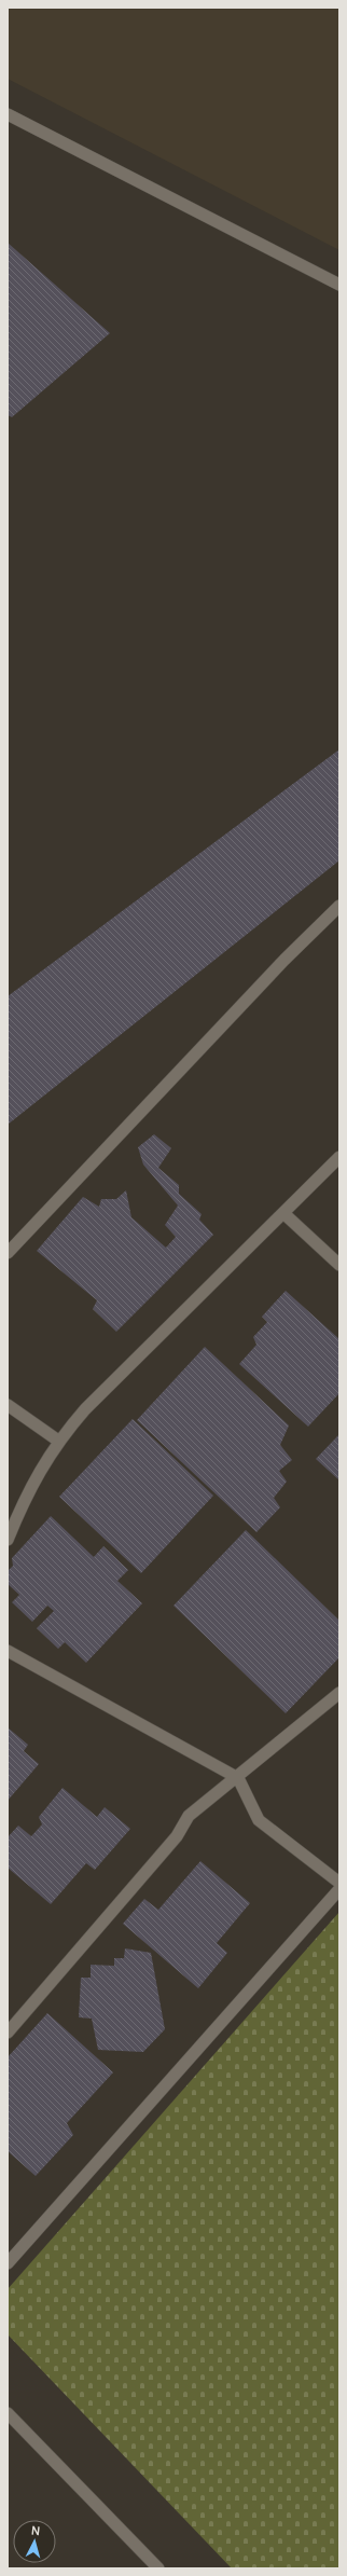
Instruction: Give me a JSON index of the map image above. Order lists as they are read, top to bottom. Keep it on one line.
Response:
{"north":"top"}
